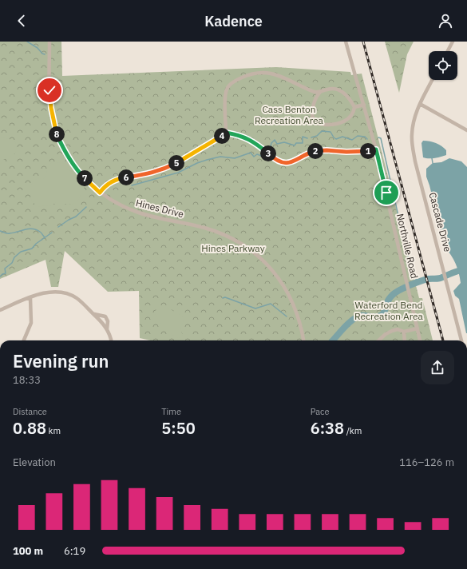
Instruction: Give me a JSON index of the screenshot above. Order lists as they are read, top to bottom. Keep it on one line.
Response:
{"streets":{"street":["Hines Drive","Cascade Drive","Northville Road"]},"parks":["Cass Benton Recreation Area","Hines Parkway","Waterford Bend Recreation Area"],"page":{"header":"Kadence","pins":["8","4","1","2","3","5","6","7"],"heading":["Evening run","18:33"],"stats":[["Distance","0.88 km"],["Time","5:50"],["Pace","6:38 /km"]],"chart":["Elevation","116–126 m"],"list":[{"name":"100 m","note":"6:19"}]}}
